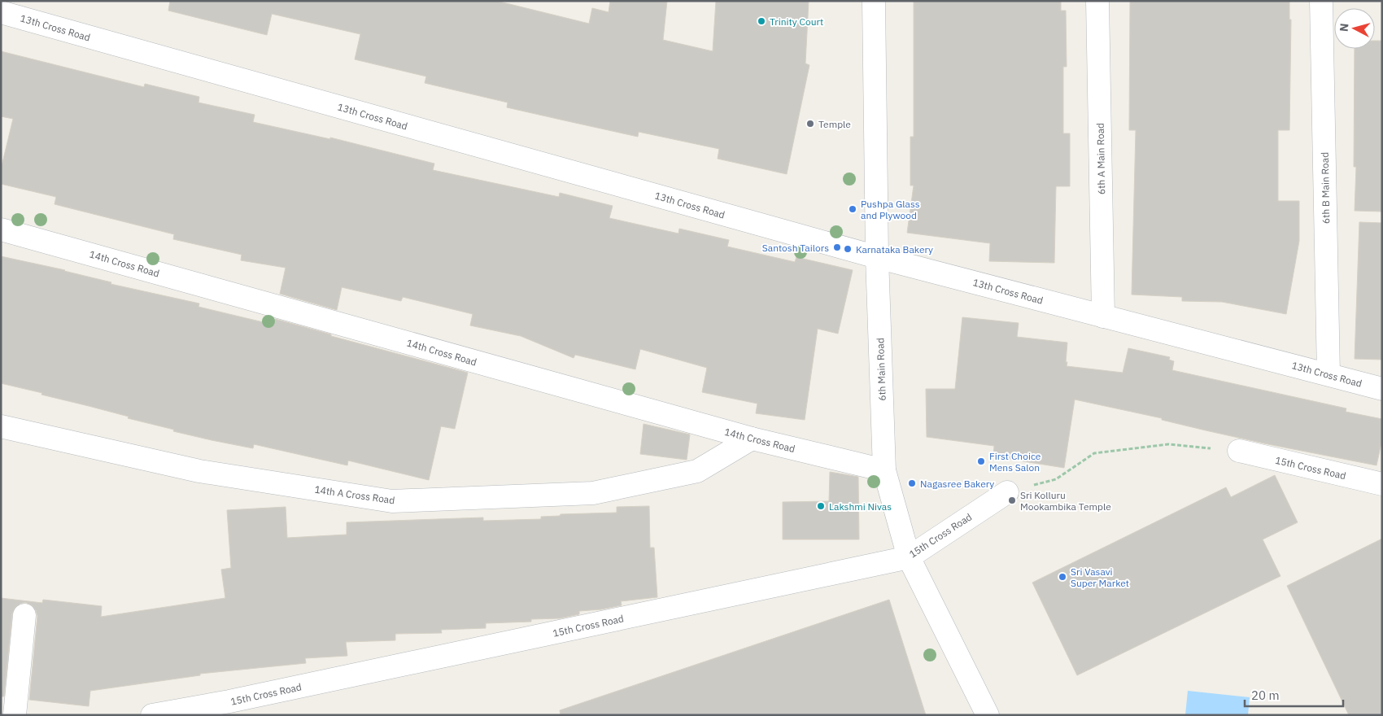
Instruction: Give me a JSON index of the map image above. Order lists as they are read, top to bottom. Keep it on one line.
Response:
{"streets":{"street":["13th Cross Road","6th A Main Road","6th B Main Road","14th Cross Road","6th Main Road","15th Cross Road","14th A Cross Road"]},"crossings":[["13th Cross Road","6th A Main Road"],["13th Cross Road","6th B Main Road"],["13th Cross Road","6th Main Road"],["14th Cross Road","6th Main Road"],["14th Cross Road","14th A Cross Road"],["6th Main Road","15th Cross Road"]],"places":["Trinity Court","Temple","Pushpa Glass and Plywood","Santosh Tailors","Karnataka Bakery","First Choice Mens Salon","Nagasree Bakery","Sri Kolluru Mookambika Temple","Lakshmi Nivas","Sri Vasavi Super Market"],"scale_bar":"20 m","north":"left"}
